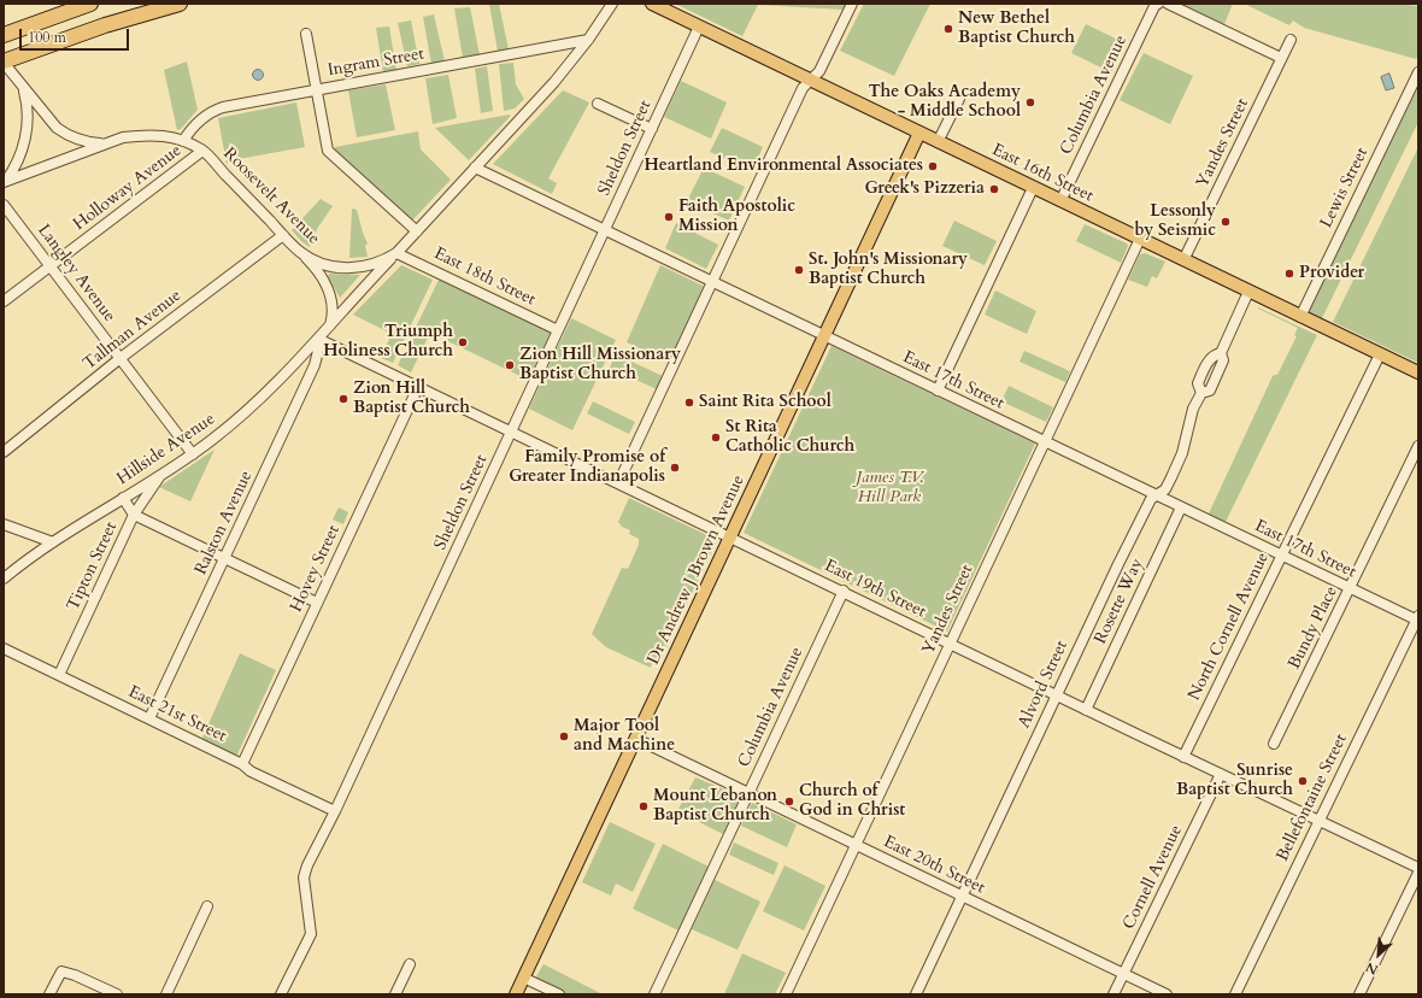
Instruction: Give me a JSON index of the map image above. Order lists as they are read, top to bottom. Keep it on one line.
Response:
{"streets":{"main road":["East 16th Street","Dr Andrew J Brown Avenue"],"street":["Ingram Street","Columbia Avenue","Yandes Street","Sheldon Street","Holloway Avenue","Lewis Street","Roosevelt Avenue","Langley Avenue","East 18th Street","Tallman Avenue","East 17th Street","Hillside Avenue","Ralston Avenue","Tipton Street","Hovey Street","East 19th Street","Rosette Way","North Cornell Avenue","Bundy Place","Alvord Street","East 21st Street","Bellefontaine Street","East 20th Street","Cornell Avenue"]},"crossings":[["Ingram Street","Roosevelt Avenue"],["Columbia Avenue","East 16th Street"],["Columbia Avenue","East 19th Street"],["Columbia Avenue","East 20th Street"],["Yandes Street","East 16th Street"],["Yandes Street","East 17th Street"],["Yandes Street","East 19th Street"],["Yandes Street","East 20th Street"],["Sheldon Street","East 16th Street"],["Sheldon Street","East 18th Street"],["Sheldon Street","East 17th Street"],["Sheldon Street","East 19th Street"],["Sheldon Street","East 21st Street"],["East 16th Street","Lewis Street"],["East 16th Street","Dr Andrew J Brown Avenue"],["East 16th Street","North Cornell Avenue"],["East 16th Street","Alvord Street"],["Holloway Avenue","Roosevelt Avenue"],["Holloway Avenue","Langley Avenue"],["Roosevelt Avenue","East 18th Street"],["Roosevelt Avenue","Tallman Avenue"],["Roosevelt Avenue","East 17th Street"],["Roosevelt Avenue","Hillside Avenue"],["Langley Avenue","Tallman Avenue"],["Langley Avenue","Hillside Avenue"],["East 18th Street","Hillside Avenue"],["East 17th Street","Dr Andrew J Brown Avenue"],["East 17th Street","Rosette Way"],["East 17th Street","North Cornell Avenue"],["East 17th Street","Bundy Place"],["East 17th Street","Alvord Street"],["East 17th Street","Bellefontaine Street"],["Hillside Avenue","Ralston Avenue"],["Hillside Avenue","Tipton Street"],["Hillside Avenue","East 19th Street"],["Ralston Avenue","East 19th Street"],["Ralston Avenue","East 21st Street"],["Tipton Street","East 21st Street"],["Hovey Street","East 19th Street"],["Hovey Street","East 21st Street"],["Dr Andrew J Brown Avenue","East 19th Street"],["Dr Andrew J Brown Avenue","East 20th Street"],["East 19th Street","Rosette Way"],["East 19th Street","North Cornell Avenue"],["East 19th Street","Alvord Street"],["East 19th Street","Bellefontaine Street"],["East 19th Street","Cornell Avenue"],["Alvord Street","East 20th Street"],["East 20th Street","Cornell Avenue"]],"parks":["James T.V. Hill Park"],"places":["New Bethel Baptist Church","The Oaks Academy - Middle School","Heartland Environmental Associates","Greek's Pizzeria","Faith Apostolic Mission","Lessonly by Seismic","St. John's Missionary Baptist Church","Provider","Triumph Holiness Church","Zion Hill Missionary Baptist Church","Zion Hill Baptist Church","Saint Rita School","St Rita Catholic Church","Family Promise of Greater Indianapolis","Major Tool and Machine","Sunrise Baptist Church","Church of God in Christ","Mount Lebanon Baptist Church"],"scale_bar":"100 m","north":"bottom left"}
